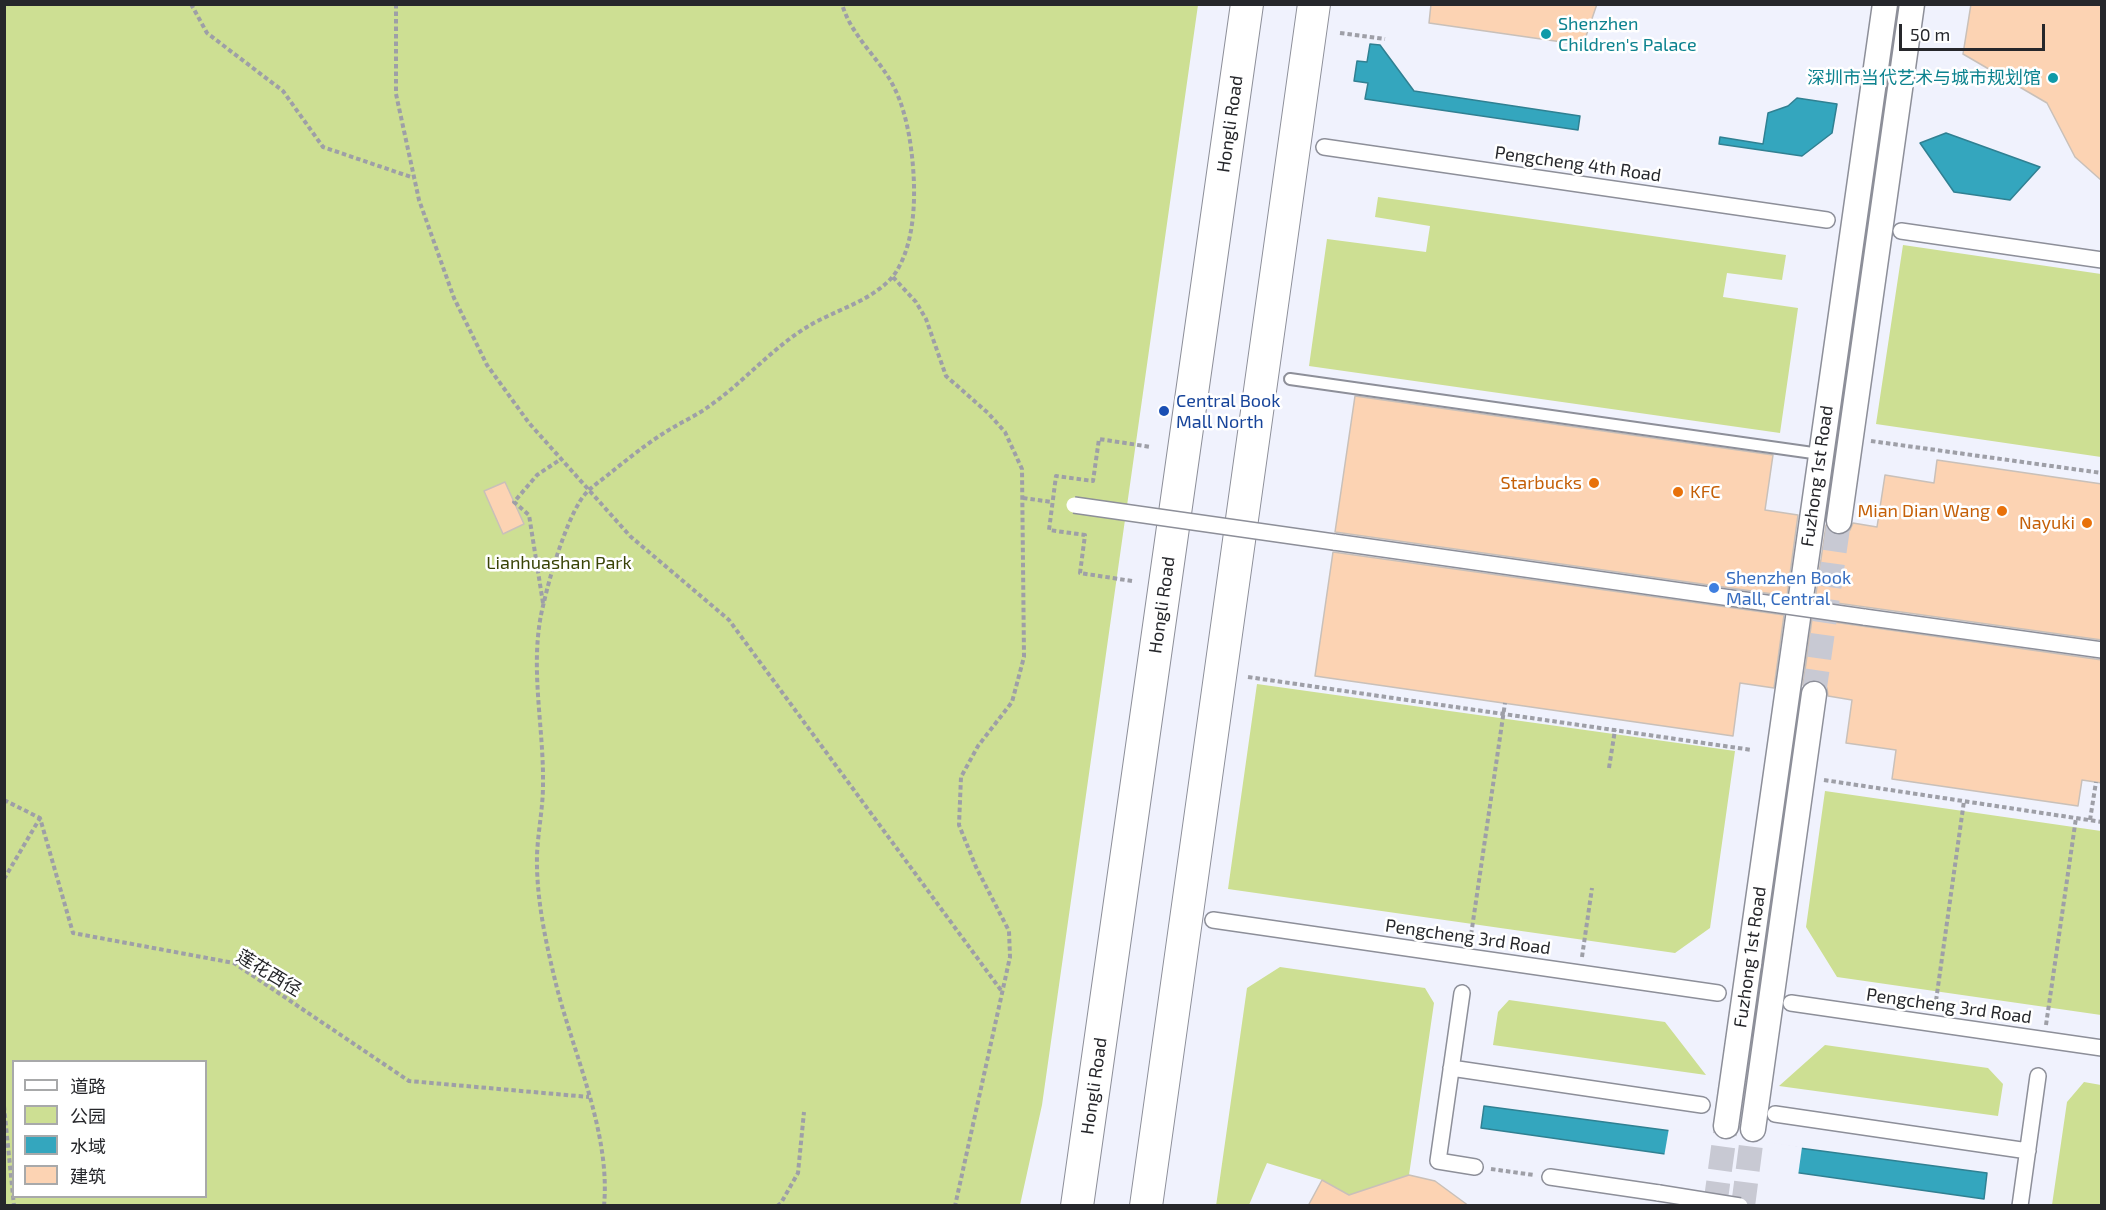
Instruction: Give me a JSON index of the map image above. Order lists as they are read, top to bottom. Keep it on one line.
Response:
{"streets":{"main road":["Hongli Road"],"street":["Pengcheng 4th Road","Fuzhong 1st Road","Pengcheng 3rd Road"],"path":["莲花西径"]},"parks":["Lianhuashan Park"],"places":["Shenzhen Children's Palace","深圳市当代艺术与城市规划馆","Central Book Mall North","Starbucks","KFC","Mian Dian Wang","Nayuki","Shenzhen Book Mall, Central"],"legend":["道路","公园","水域","建筑"],"scale_bar":"50 m"}
